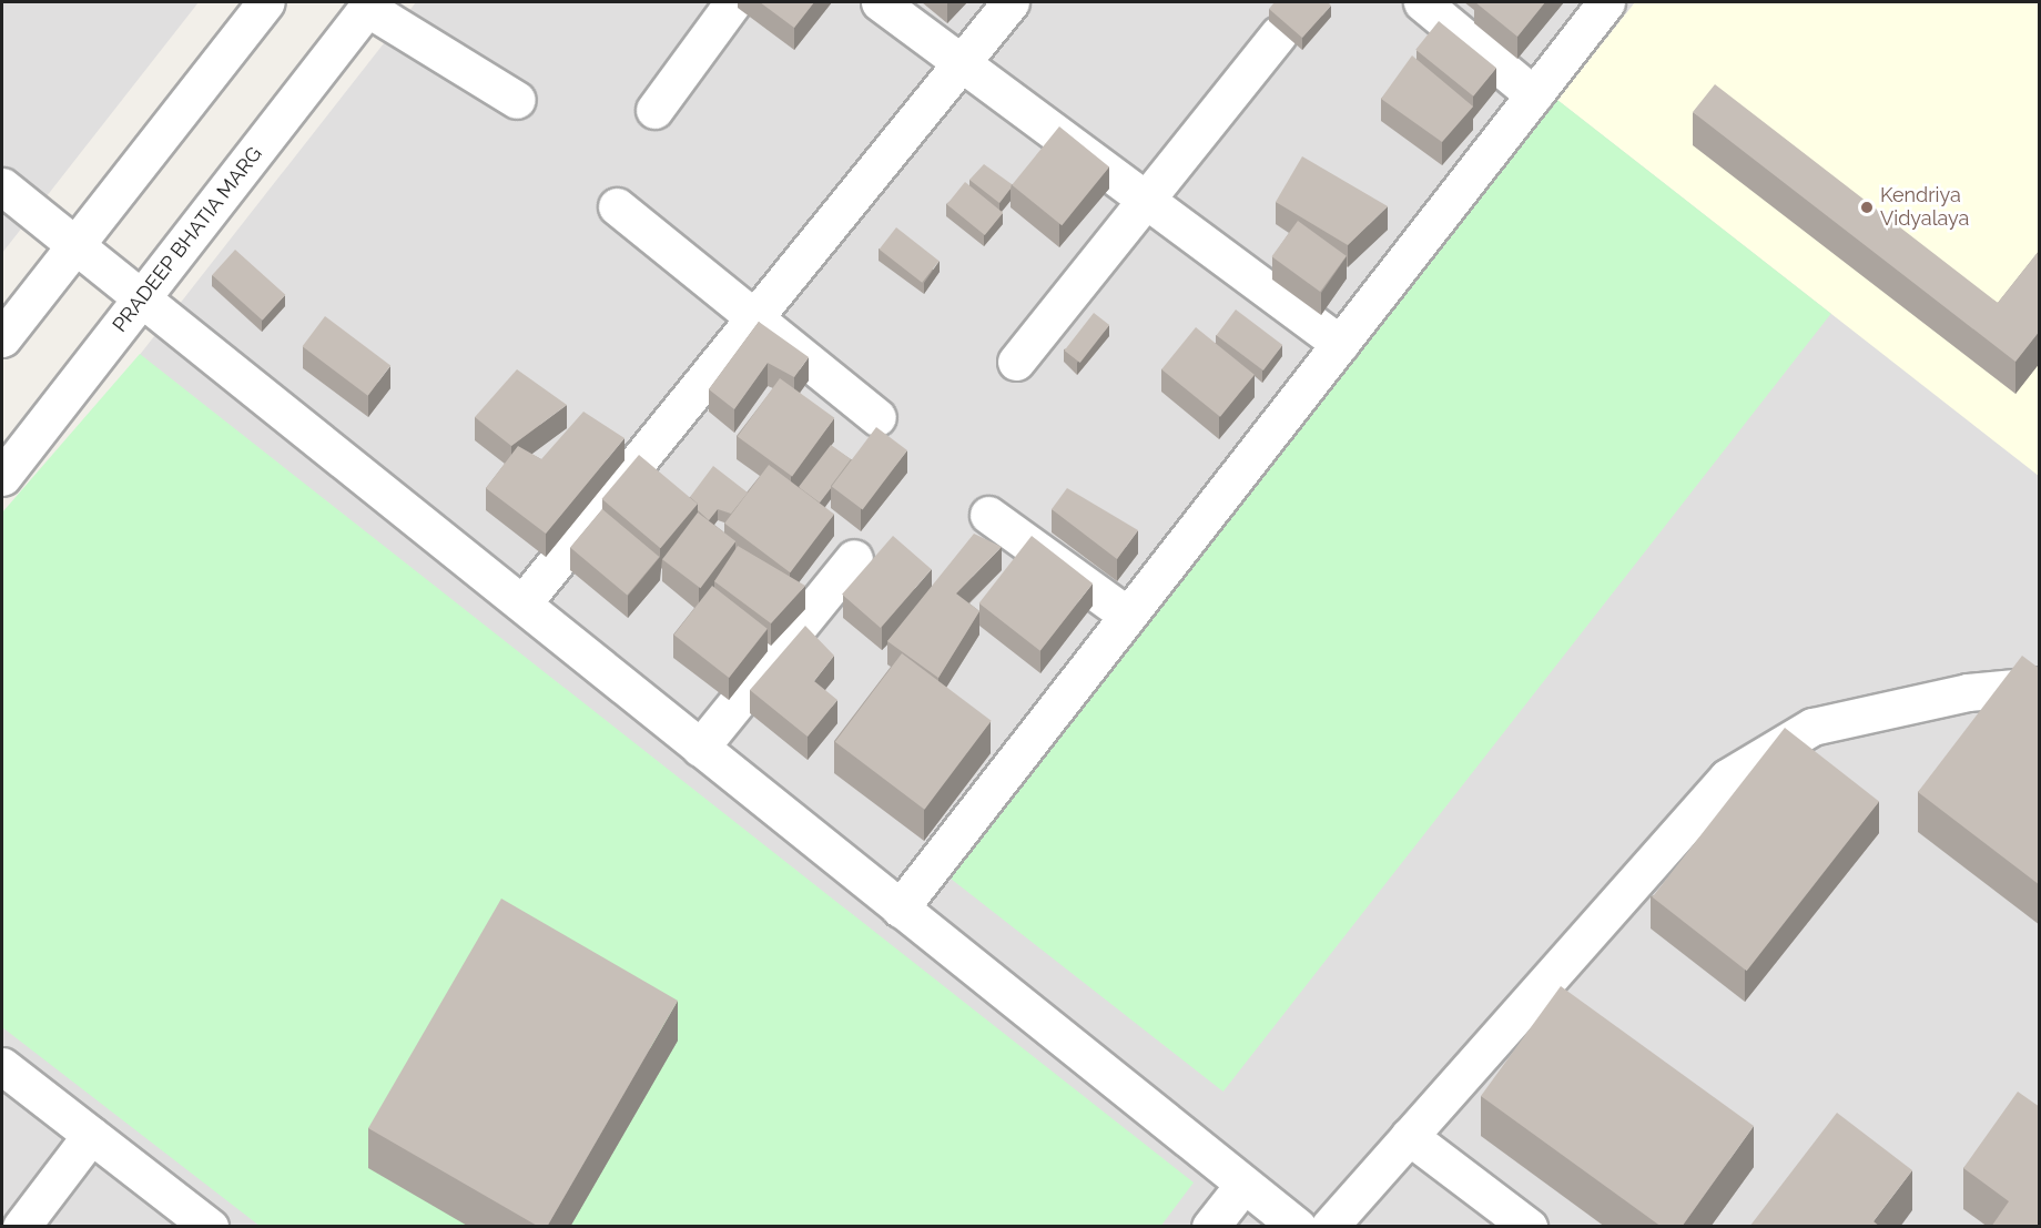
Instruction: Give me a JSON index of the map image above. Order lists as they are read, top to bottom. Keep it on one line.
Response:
{"streets":{"street":["PRADEEP BHATIA MARG"]},"places":["Kendriya Vidyalaya"]}
